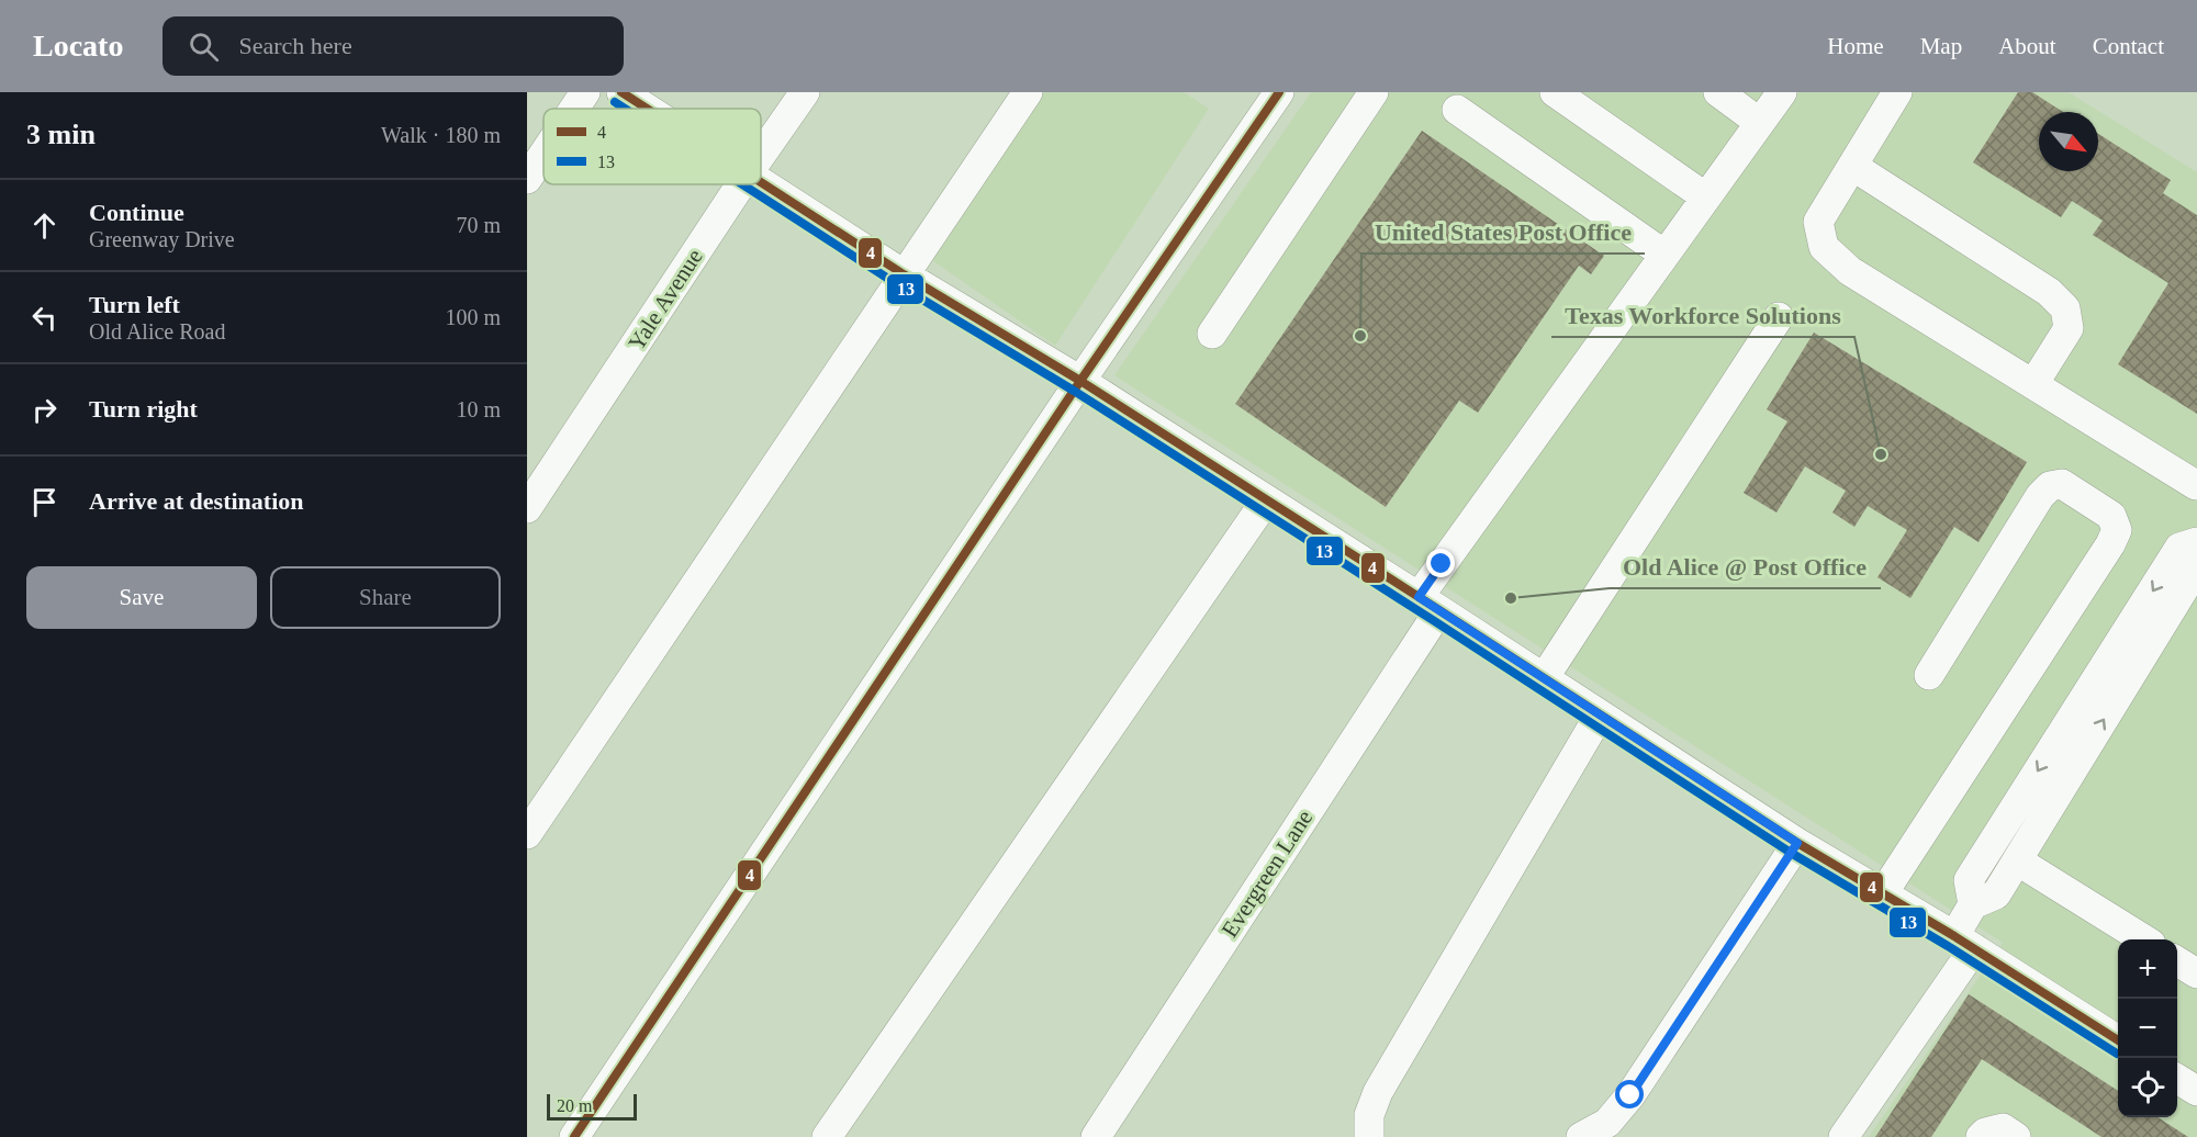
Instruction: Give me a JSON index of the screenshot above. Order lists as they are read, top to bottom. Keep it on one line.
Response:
{"streets":{"street":["Yale Avenue","Evergreen Lane"]},"places":["United States Post Office","Texas Workforce Solutions","Old Alice @ Post Office"],"lines":["transit line 4","transit line 13"],"legend":["4","13"],"scale_bar":"20 m","north":"bottom right","page":{"header":"Locato","search":"Search here","nav":["Home","Map","About","Contact"],"heading":["3 min","Walk · 180 m"],"list":[["Continue","Greenway Drive","70 m"],["Turn left","Old Alice Road","100 m"],["Turn right","10 m"],"Arrive at destination"],"buttons":["Save","Share"],"map_buttons":["+","−"],"scale":"20 m"}}
